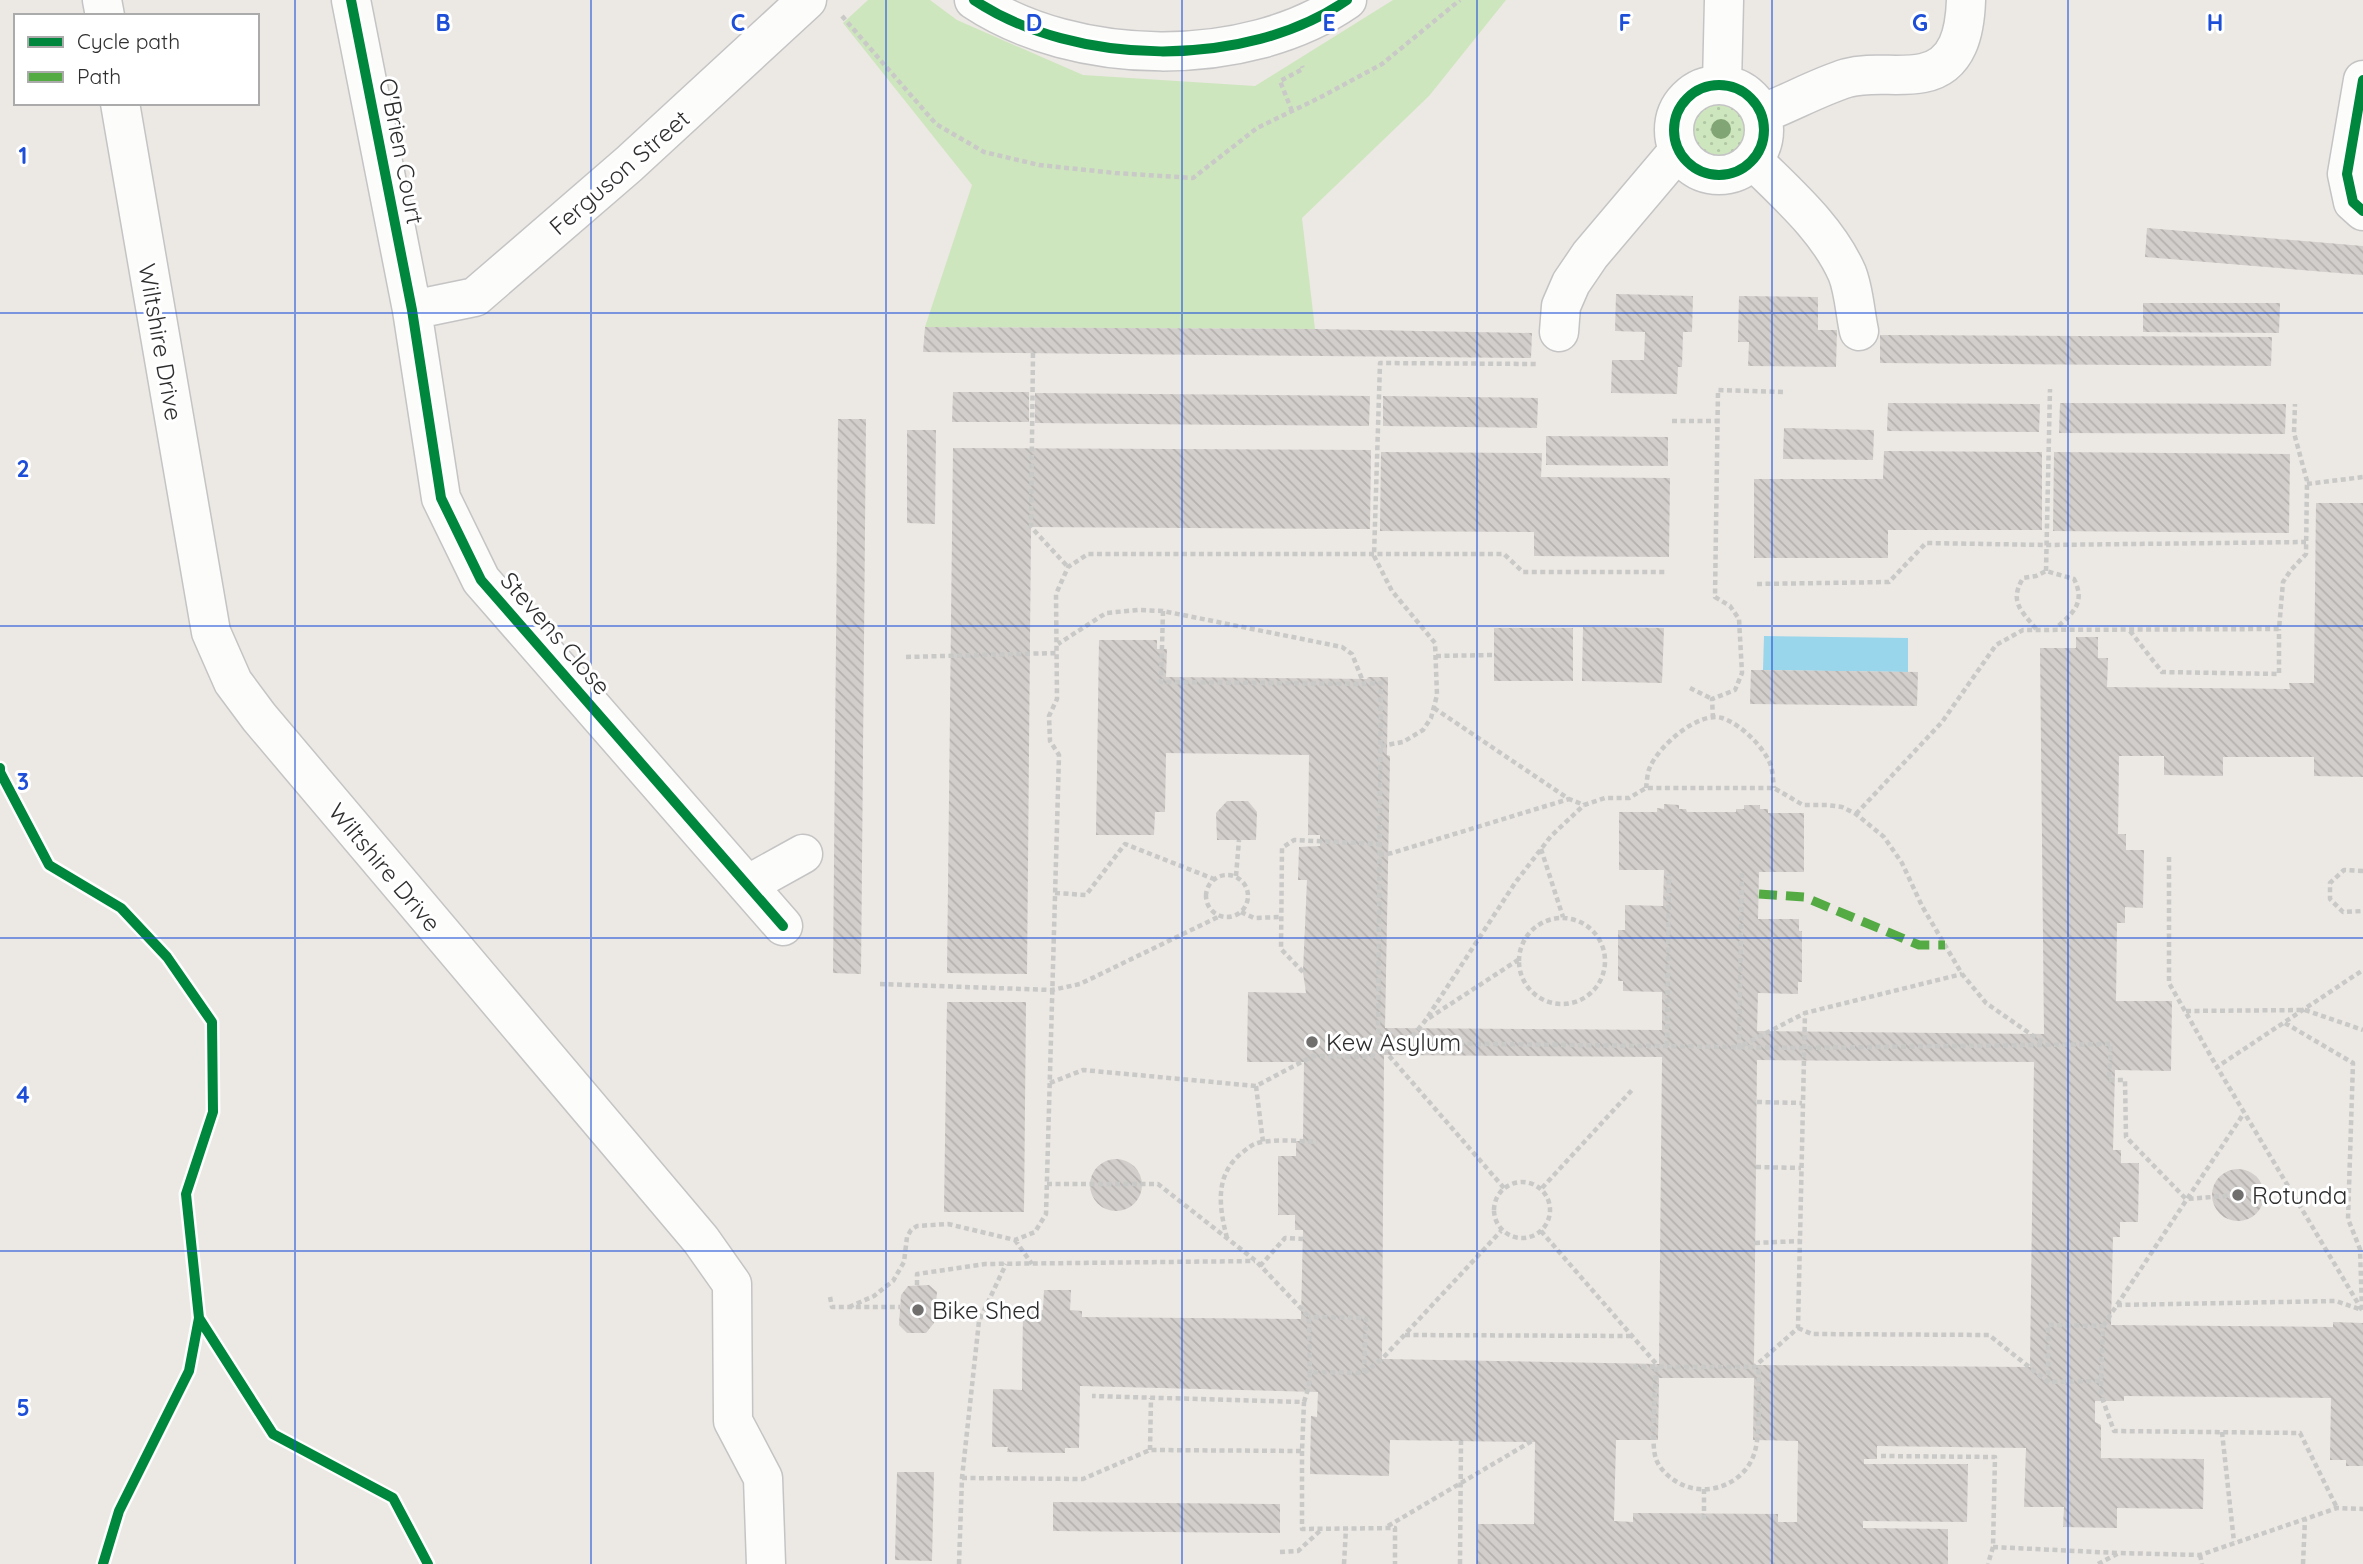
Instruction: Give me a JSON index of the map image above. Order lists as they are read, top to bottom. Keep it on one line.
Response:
{"streets":{"street":["O'Brien Court","Ferguson Street","Wiltshire Drive","Stevens Close"]},"crossings":[["O'Brien Court","Ferguson Street"],["O'Brien Court","Stevens Close"],["Ferguson Street","Stevens Close"]],"places":["Kew Asylum","Rotunda","Bike Shed"],"legend":["Cycle path","Path"],"grid":{"columns":["B","C","D","E","F","G","H"],"rows":["1","2","3","4","5"]}}
